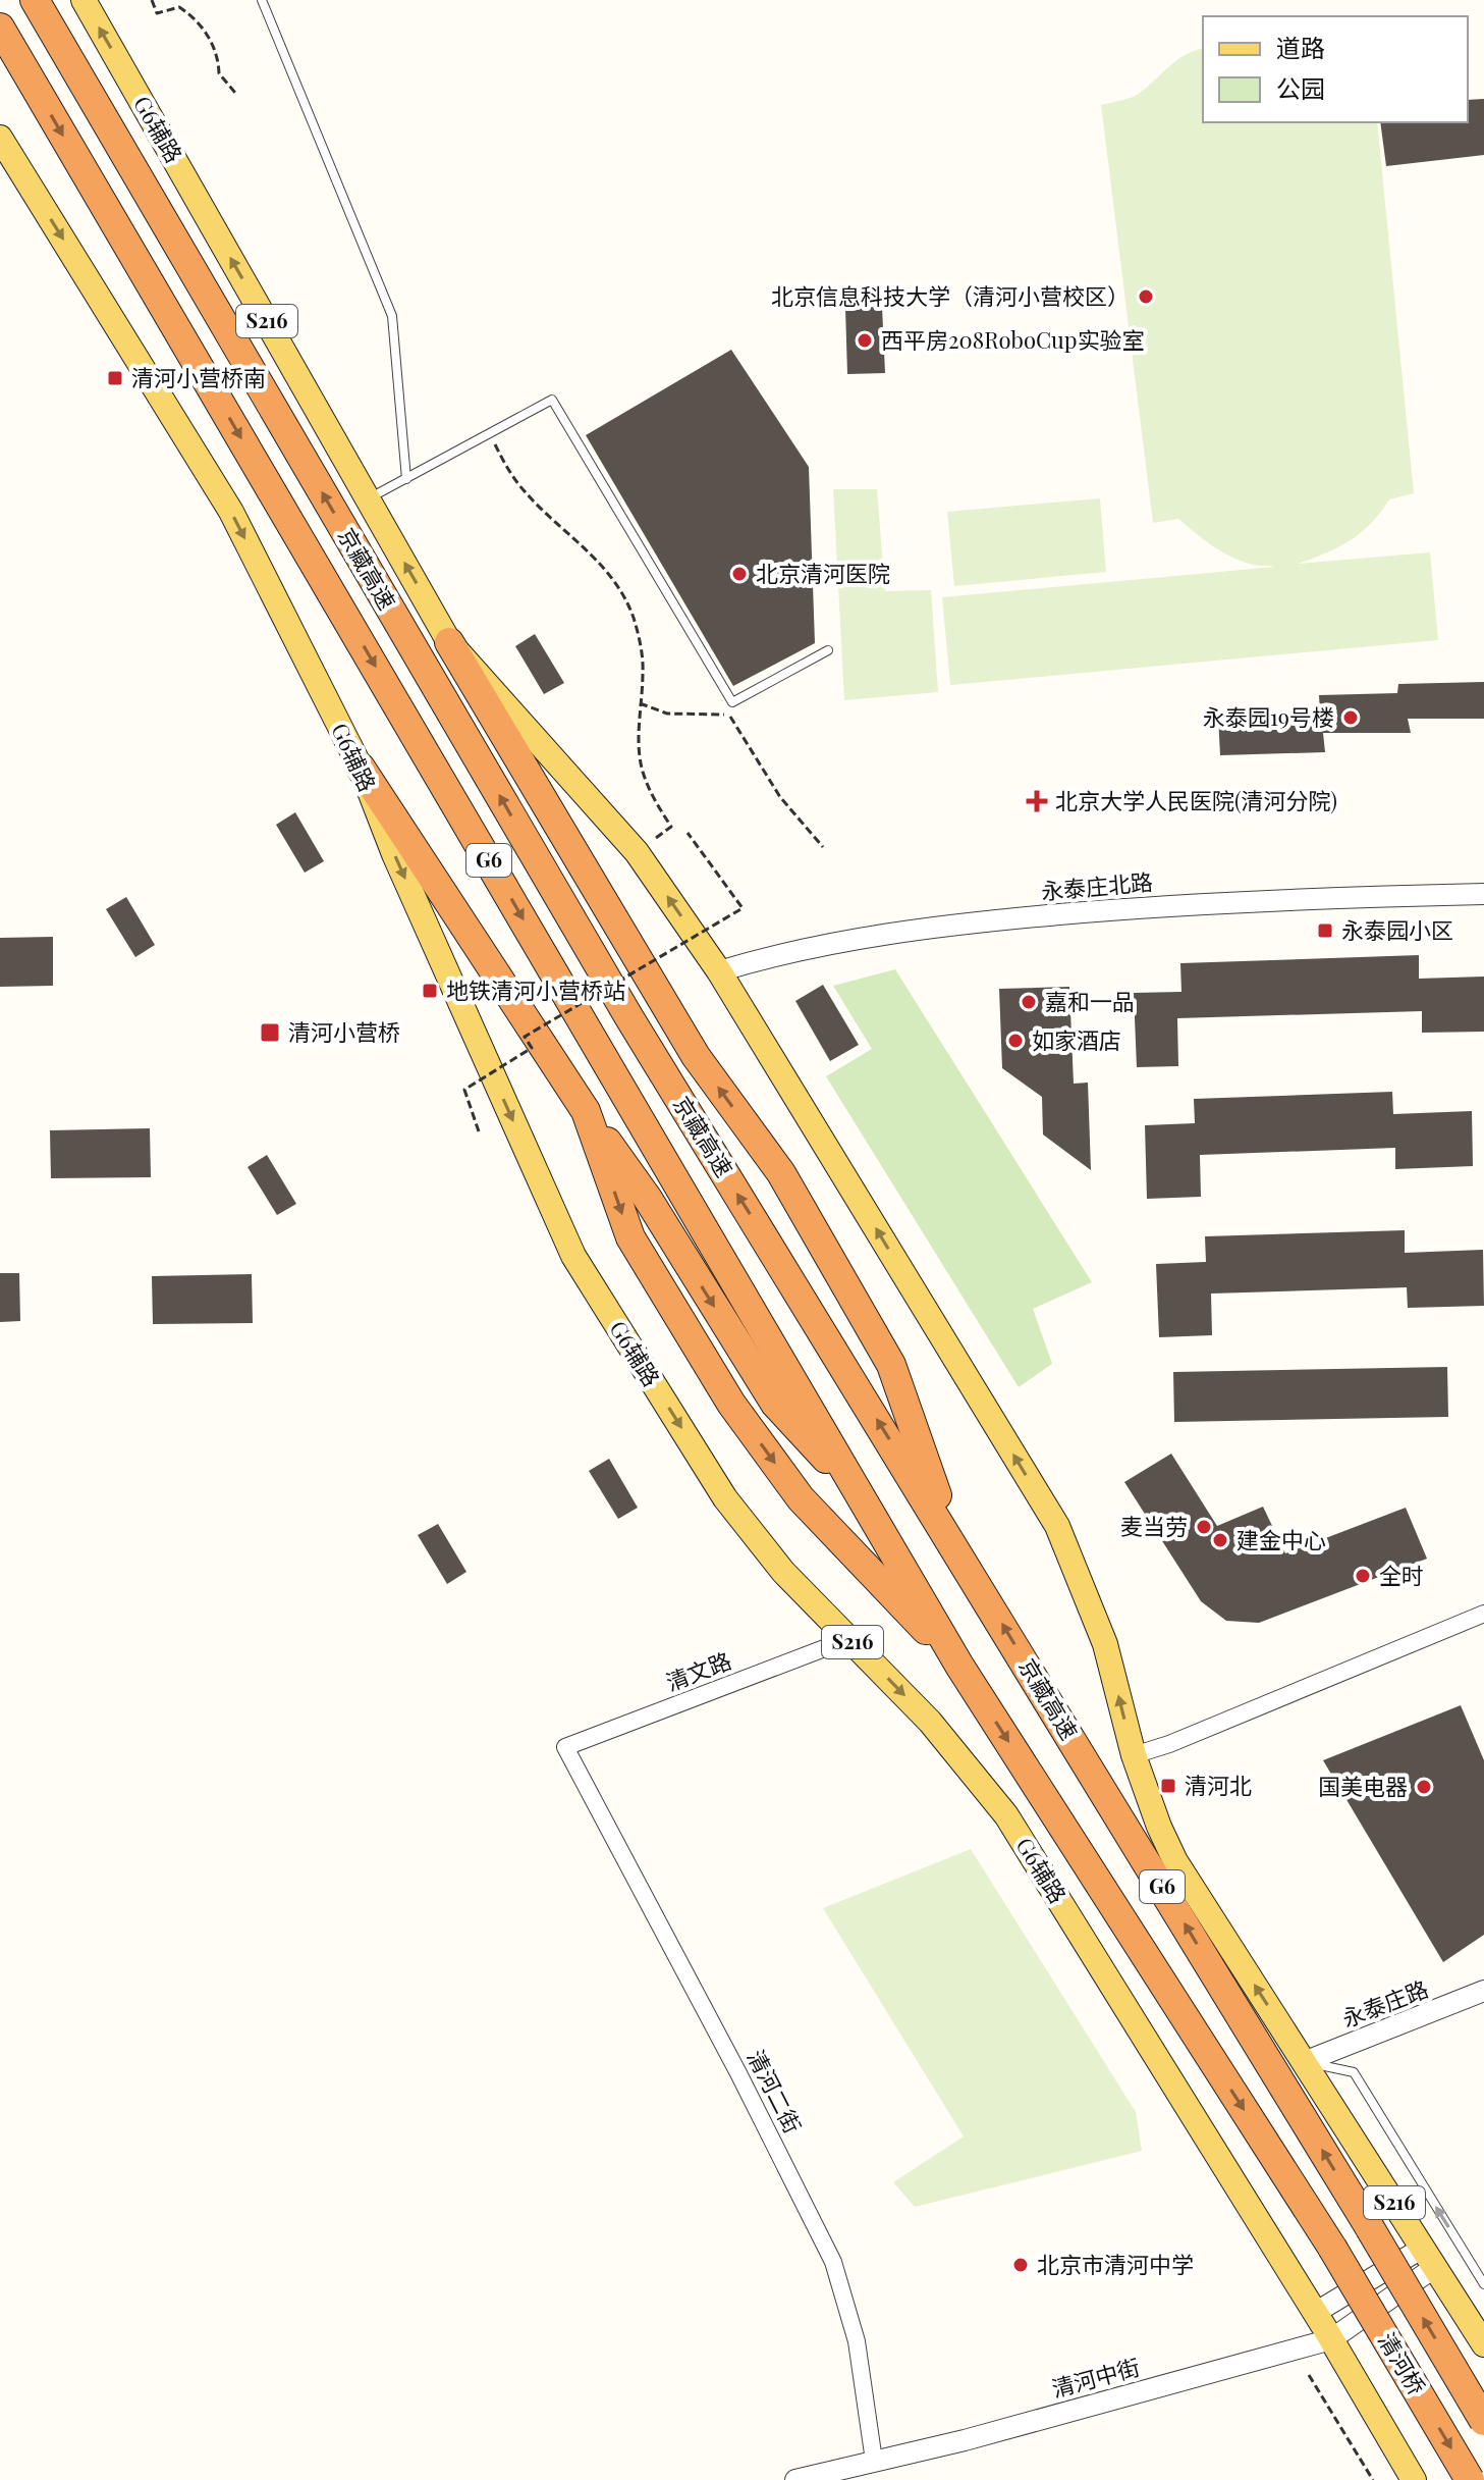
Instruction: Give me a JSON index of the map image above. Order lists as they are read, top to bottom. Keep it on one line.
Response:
{"streets":{"highway":["京藏高速","G6","清河桥"],"main road":["G6辅路","S216"],"street":["永泰庄北路","清文路","永泰庄路","清河二街","清河中街"]},"crossings":[["G6辅路","永泰庄北路"],["G6辅路","清文路"],["G6辅路","永泰庄路"],["G6辅路","清河中街"],["京藏高速","清河桥"],["清文路","清河二街"],["清河二街","清河中街"]],"places":{"other":["北京信息科技大学（清河小营校区）","西平房208RoboCup实验室","北京清河医院","永泰园19号楼","嘉和一品","如家酒店","麦当劳","建金中心","全时","国美电器","北京市清河中学"],"transit":["清河小营桥南","永泰园小区","地铁清河小营桥站","清河小营桥","清河北"],"health":["北京大学人民医院(清河分院)"]},"legend":["道路","公园"]}
